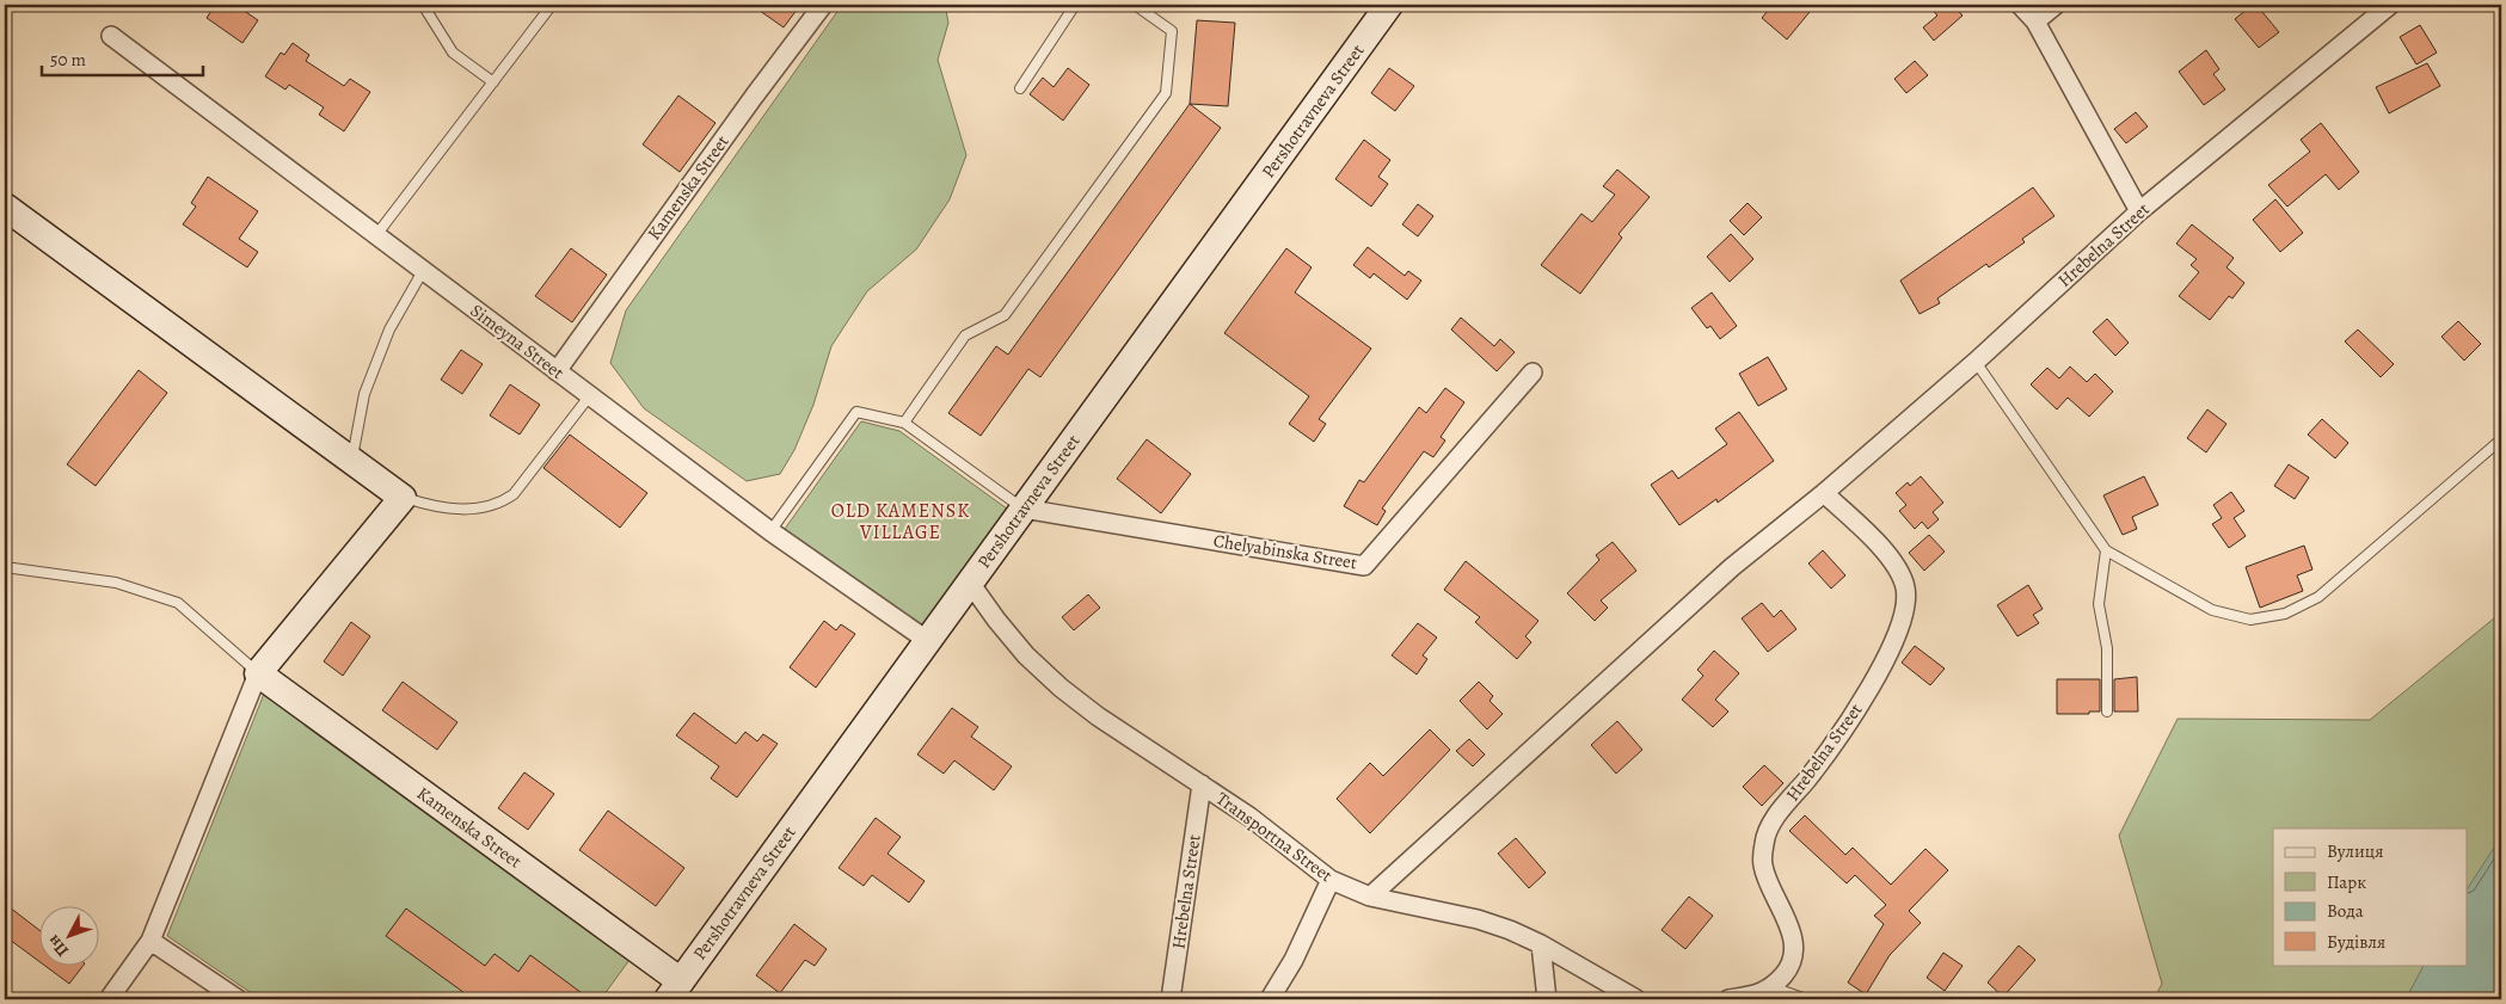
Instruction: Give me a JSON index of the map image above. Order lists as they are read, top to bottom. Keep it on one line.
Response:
{"streets":{"street":["Pershotravneva Street","Kamenska Street","Hrebelna Street","Simeyna Street","Chelyabinska Street","Transportna Street"]},"crossings":[["Pershotravneva Street","Kamenska Street"],["Pershotravneva Street","Simeyna Street"],["Pershotravneva Street","Chelyabinska Street"],["Pershotravneva Street","Transportna Street"],["Kamenska Street","Simeyna Street"],["Hrebelna Street","Transportna Street"]],"districts":["OLD KAMENSK VILLAGE"],"legend":["Вулиця","Парк","Вода","Будівля"],"scale_bar":"50 m","north":"bottom left"}
